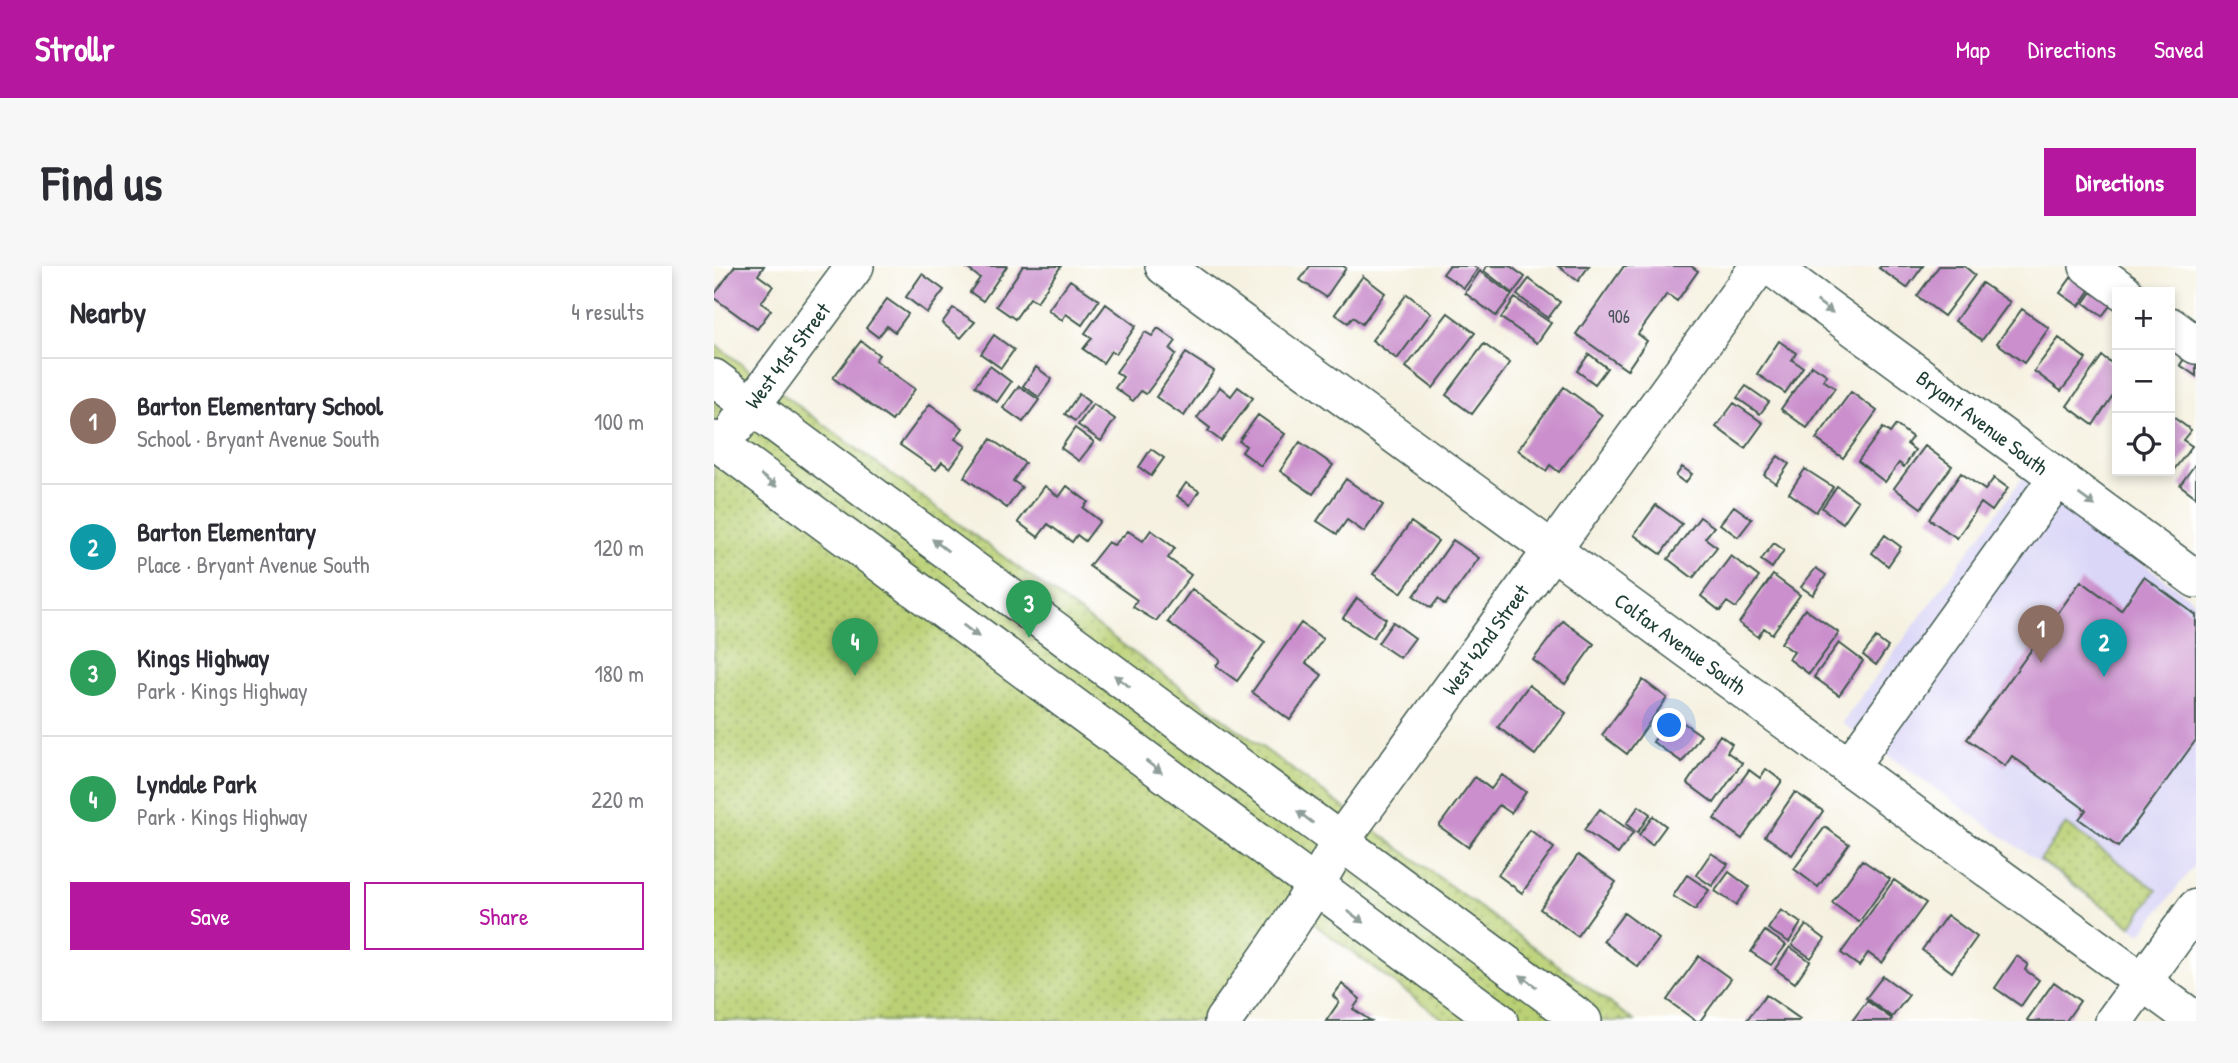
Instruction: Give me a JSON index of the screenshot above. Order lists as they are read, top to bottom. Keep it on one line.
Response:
{"streets":{"street":["West 41st Street","Bryant Avenue South","West 42nd Street","Colfax Avenue South"]},"crossings":[["West 42nd Street","Colfax Avenue South"]],"one_way":["Bryant Avenue South"],"house_numbers":["906"],"page":{"header":"Strollr","nav":["Map","Directions","Saved"],"buttons":["Directions",["Save","Share"]],"title":"Find us","heading":["Nearby","4 results"],"map_buttons":["+","−"],"list":[{"mark":"1","name":"Barton Elementary School","note":"School · Bryant Avenue South","value":"100 m"},{"mark":"2","name":"Barton Elementary","note":"Place · Bryant Avenue South","value":"120 m"},{"mark":"3","name":"Kings Highway","note":"Park · Kings Highway","value":"180 m"},{"mark":"4","name":"Lyndale Park","note":"Park · Kings Highway","value":"220 m"}],"pins":["3","1","4","2"]}}
